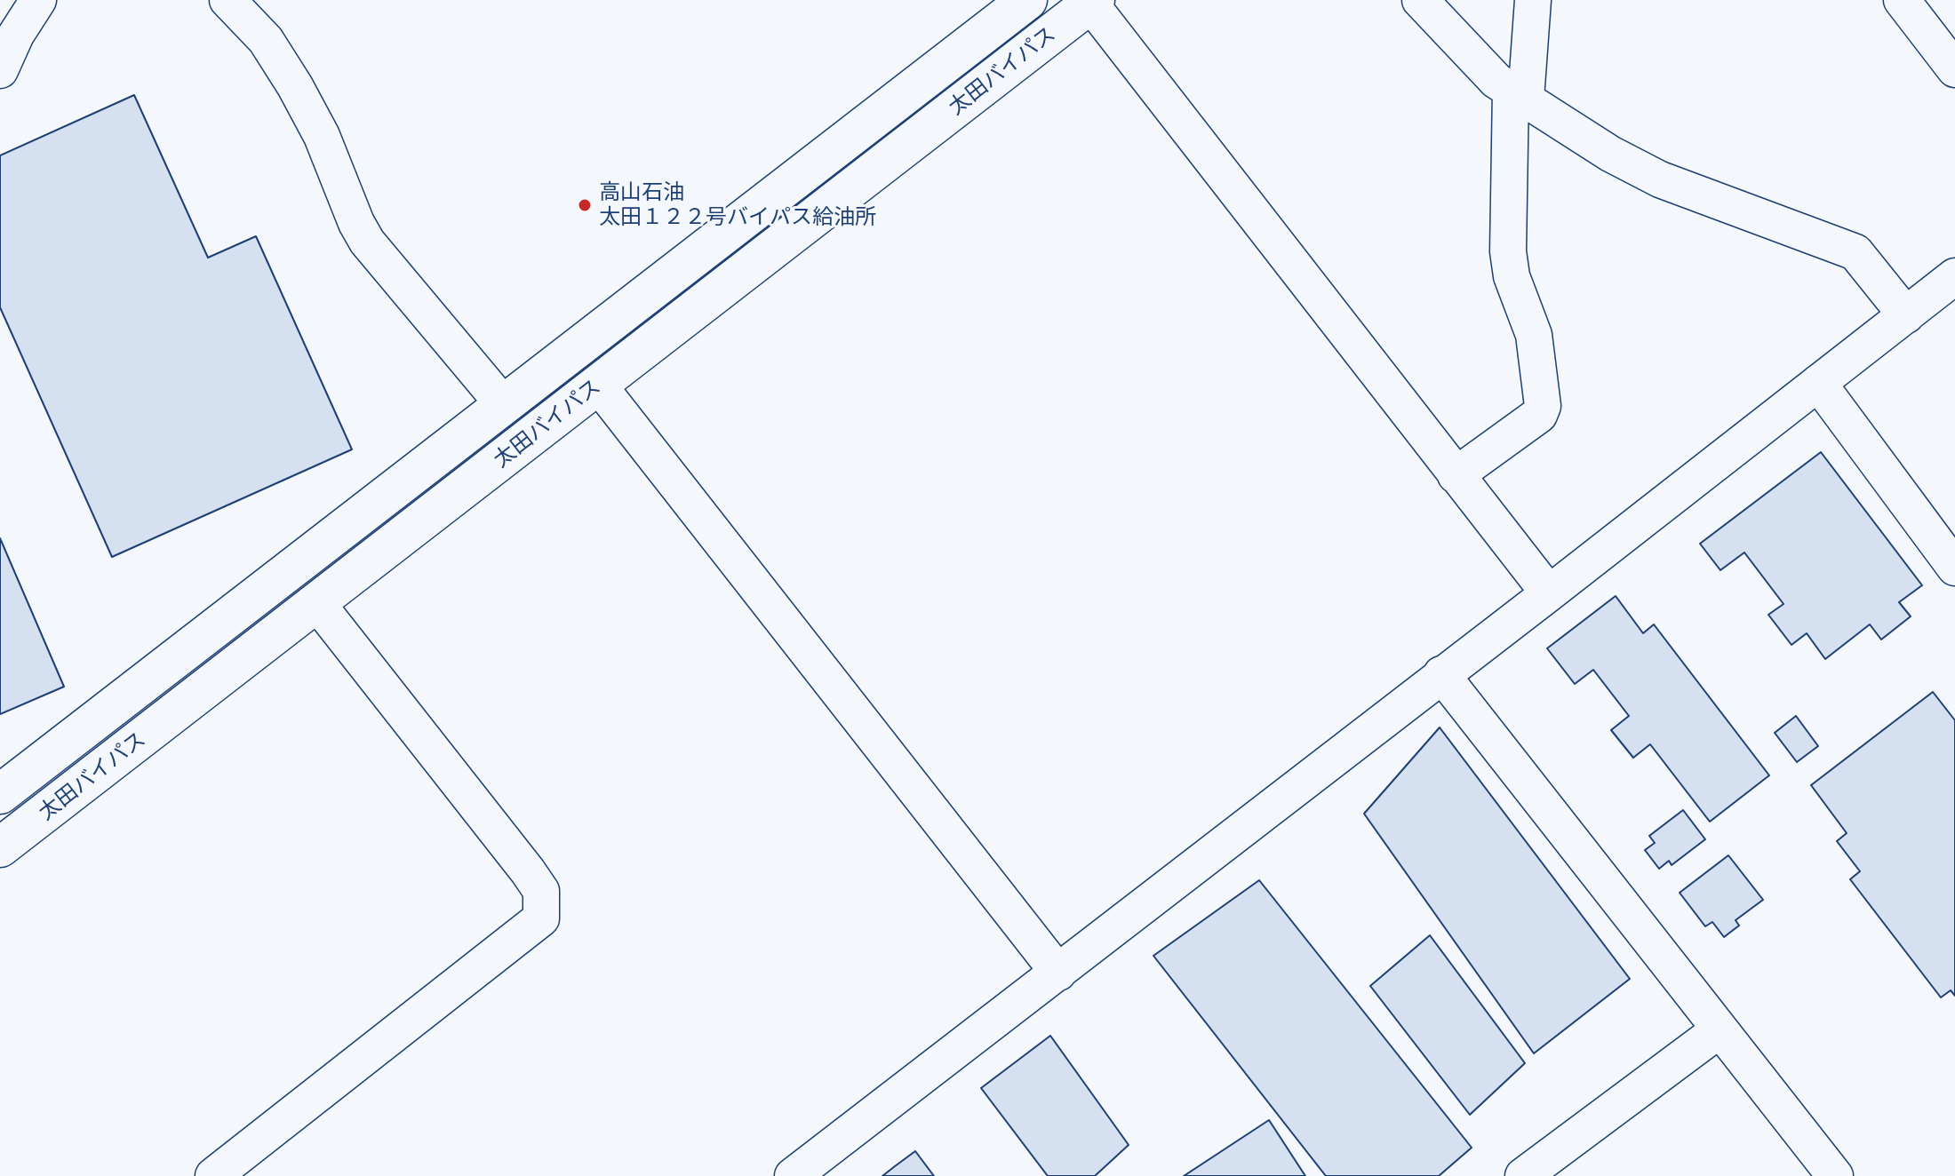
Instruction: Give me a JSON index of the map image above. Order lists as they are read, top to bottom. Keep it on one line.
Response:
{"streets":{"highway":["太田バイパス"]},"places":["高山石油 太田１２２号バイパス給油所"]}
